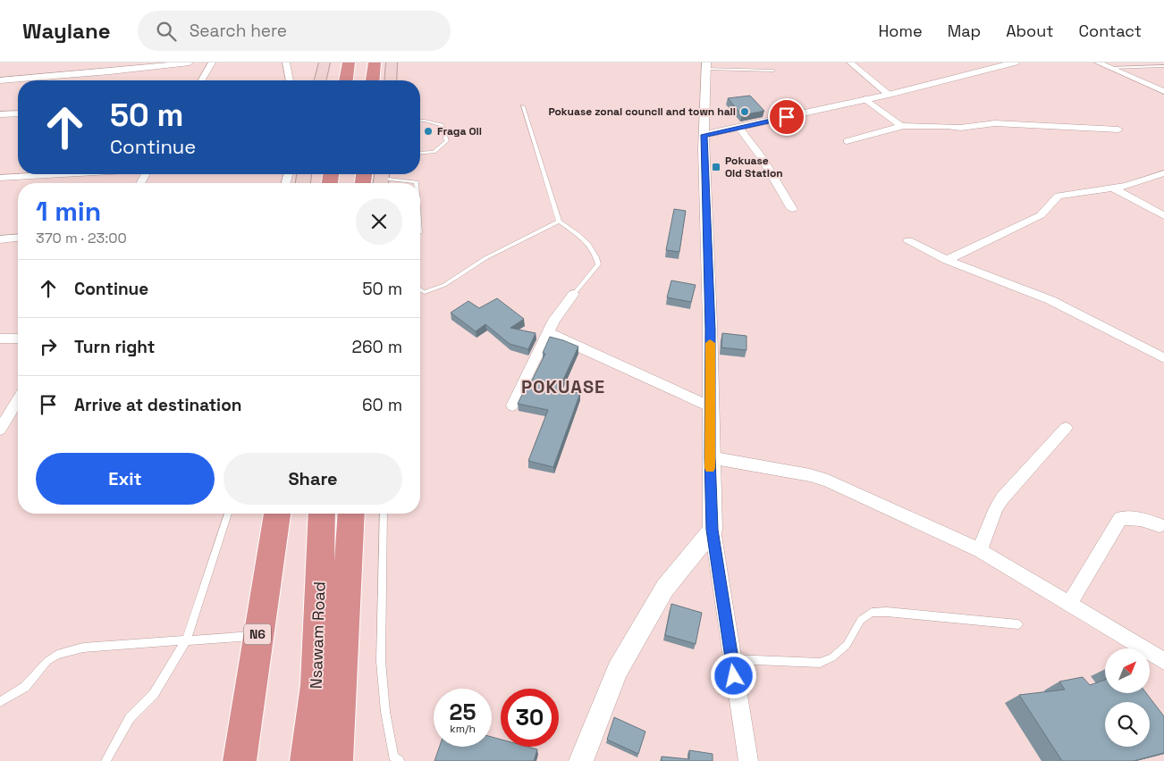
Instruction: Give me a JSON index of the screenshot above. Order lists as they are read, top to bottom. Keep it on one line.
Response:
{"streets":{"highway":["N6","Nsawam Road"]},"districts":["POKUASE"],"places":{"other":["Pokuase zonal council and town hall","Fraga Oil"],"transit":["Pokuase Old Station"]},"north":"top right","page":{"header":"Waylane","search":"Search here","nav":["Home","Map","About","Contact"],"turn":["50 m","Continue"],"heading":["1 min","370 m · 23:00"],"list":[{"name":"Continue","value":"50 m"},{"name":"Turn right","value":"260 m"},{"name":"Arrive at destination","value":"60 m"}],"buttons":["Exit","Share"],"speed":"25 km/h","limit":"30"}}
